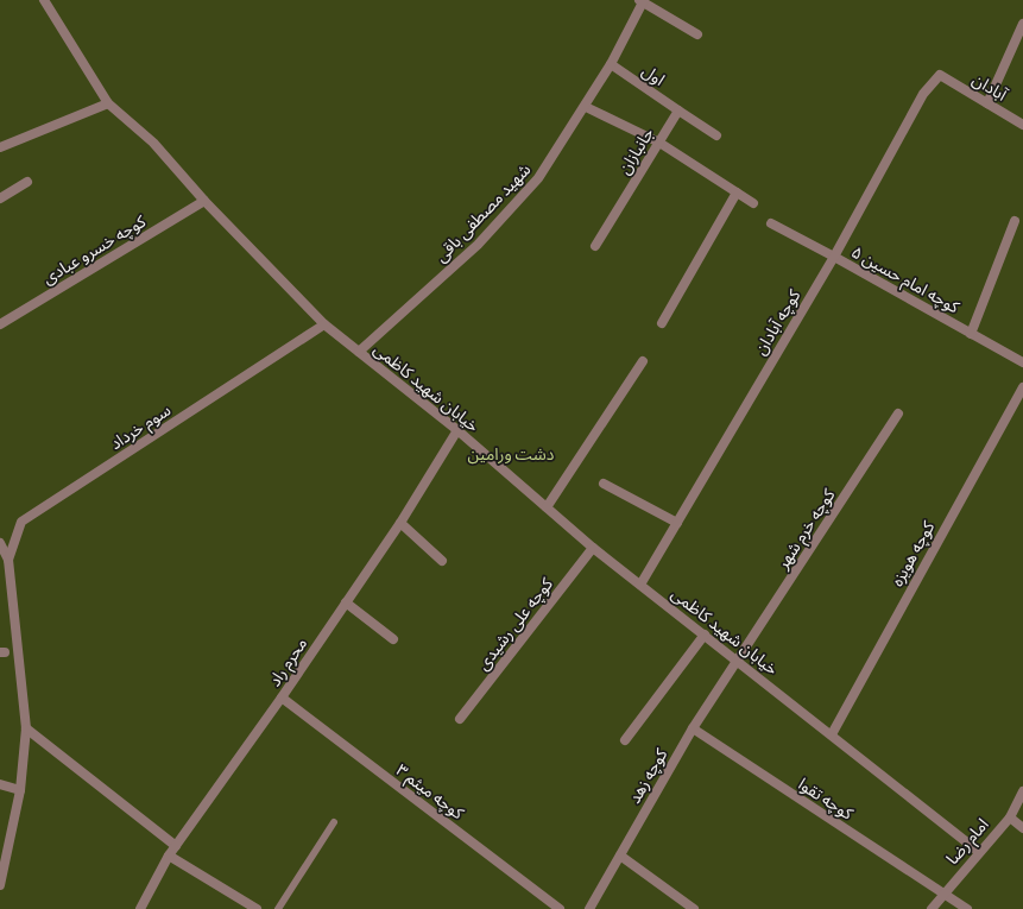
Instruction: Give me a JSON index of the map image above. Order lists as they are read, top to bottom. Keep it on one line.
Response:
{"streets":{"street":["اول","آبادان","جانبازان","شهید مصطفی باقی","کوچه خسرو عبادی","کوچه امام حسین ۵","کوچه آبادان","خیابان شهید کاظمی","سوم خرداد","کوچه خرم شهر","کوچه هویزه","کوچه علی رشیدی","محرم راد","کوچه زهد","کوچه میثم ۳","کوچه تقوا","امام رضا"]},"crossings":[["اول","جانبازان"],["اول","شهید مصطفی باقی"],["آبادان","کوچه آبادان"],["شهید مصطفی باقی","خیابان شهید کاظمی"],["کوچه خسرو عبادی","خیابان شهید کاظمی"],["کوچه امام حسین ۵","کوچه آبادان"],["کوچه آبادان","خیابان شهید کاظمی"],["خیابان شهید کاظمی","سوم خرداد"],["خیابان شهید کاظمی","کوچه خرم شهر"],["خیابان شهید کاظمی","کوچه هویزه"],["خیابان شهید کاظمی","کوچه علی رشیدی"],["خیابان شهید کاظمی","محرم راد"],["خیابان شهید کاظمی","کوچه زهد"],["خیابان شهید کاظمی","امام رضا"],["کوچه خرم شهر","کوچه زهد"],["محرم راد","کوچه میثم ۳"],["کوچه زهد","کوچه تقوا"],["کوچه تقوا","امام رضا"]],"parks":["دشت ورامین"]}
